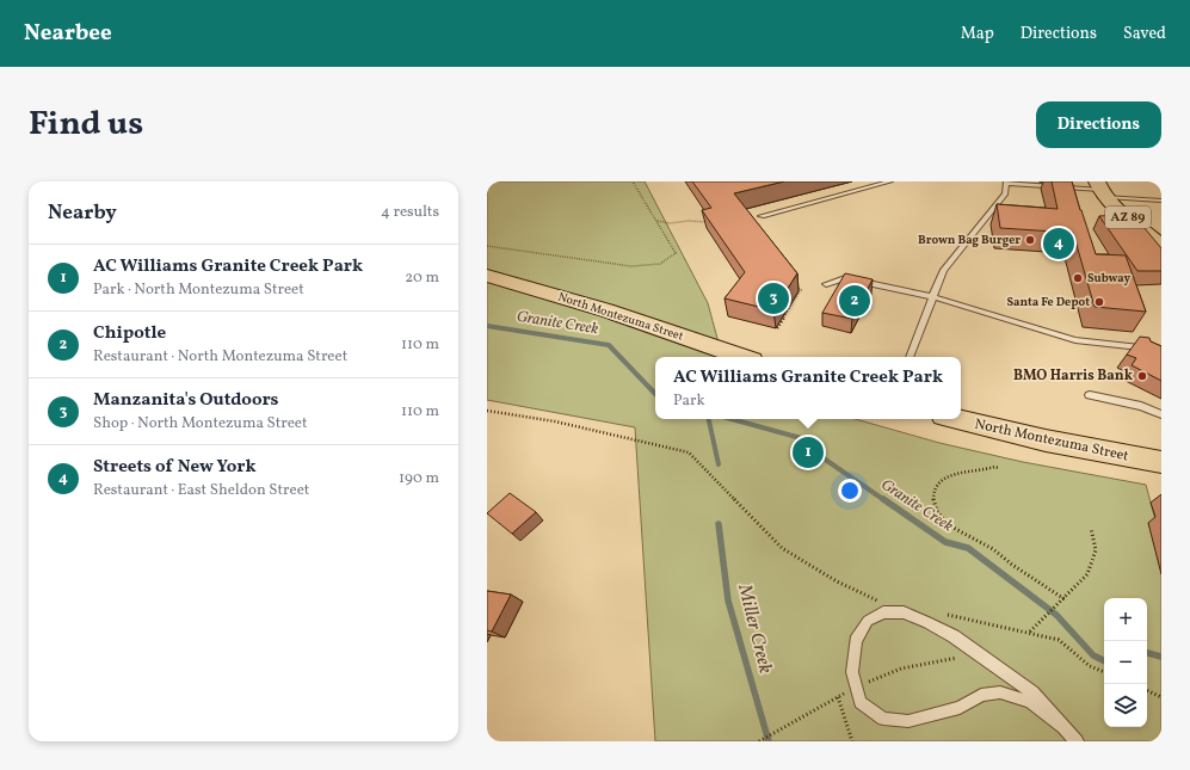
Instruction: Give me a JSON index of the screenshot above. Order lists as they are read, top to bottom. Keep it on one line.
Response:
{"streets":{"main road":["AZ 89","North Montezuma Street"]},"water":["Granite Creek","Miller Creek"],"places":["Brown Bag Burger","Subway","Santa Fe Depot","BMO Harris Bank"],"page":{"header":"Nearbee","nav":["Map","Directions","Saved"],"title":"Find us","buttons":"Directions","heading":["Nearby","4 results"],"pins":["4","3","2","1"],"list":[{"mark":"1","name":"AC Williams Granite Creek Park","note":"Park · North Montezuma Street","value":"20 m"},{"mark":"2","name":"Chipotle","note":"Restaurant · North Montezuma Street","value":"110 m"},{"mark":"3","name":"Manzanita's Outdoors","note":"Shop · North Montezuma Street","value":"110 m"},{"mark":"4","name":"Streets of New York","note":"Restaurant · East Sheldon Street","value":"190 m"}],"popup":["AC Williams Granite Creek Park","Park"],"map_buttons":["+","−"]}}
